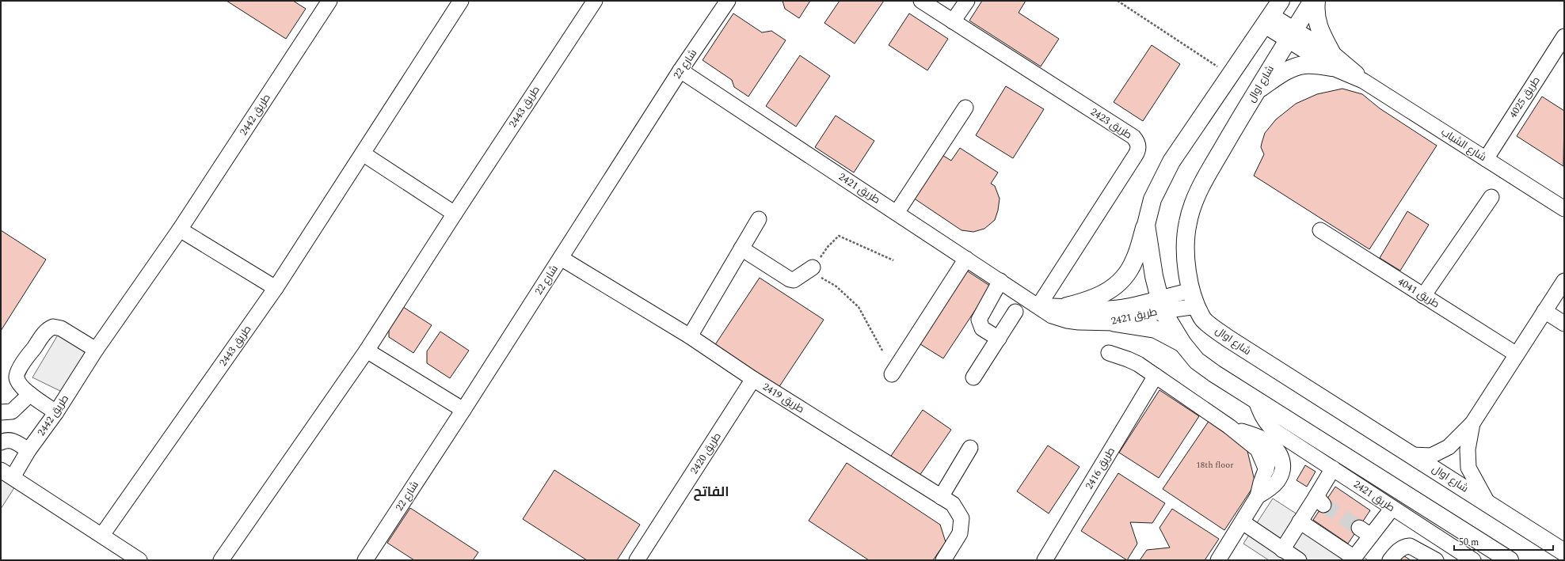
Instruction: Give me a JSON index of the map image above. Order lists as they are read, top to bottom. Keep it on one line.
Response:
{"streets":{"main road":["شارع اوال"],"street":["شارع 22","طريق 4025","طريق 2443","طريق 2442","طريق 2423","شارع الشباب","طريق 2421","طريق 4041","طريق 2419","طريق 2420","طريق 2416"]},"crossings":[["شارع 22","طريق 2421"],["شارع 22","طريق 2419"],["شارع اوال","شارع الشباب"],["شارع اوال","طريق 2421"],["طريق 4025","شارع الشباب"],["طريق 2443","طريق 2442"],["طريق 2423","طريق 2421"],["طريق 2421","طريق 2416"],["طريق 2419","طريق 2420"]],"districts":["الفاتح"],"house_numbers":["18th floor"],"scale_bar":"50 m"}
